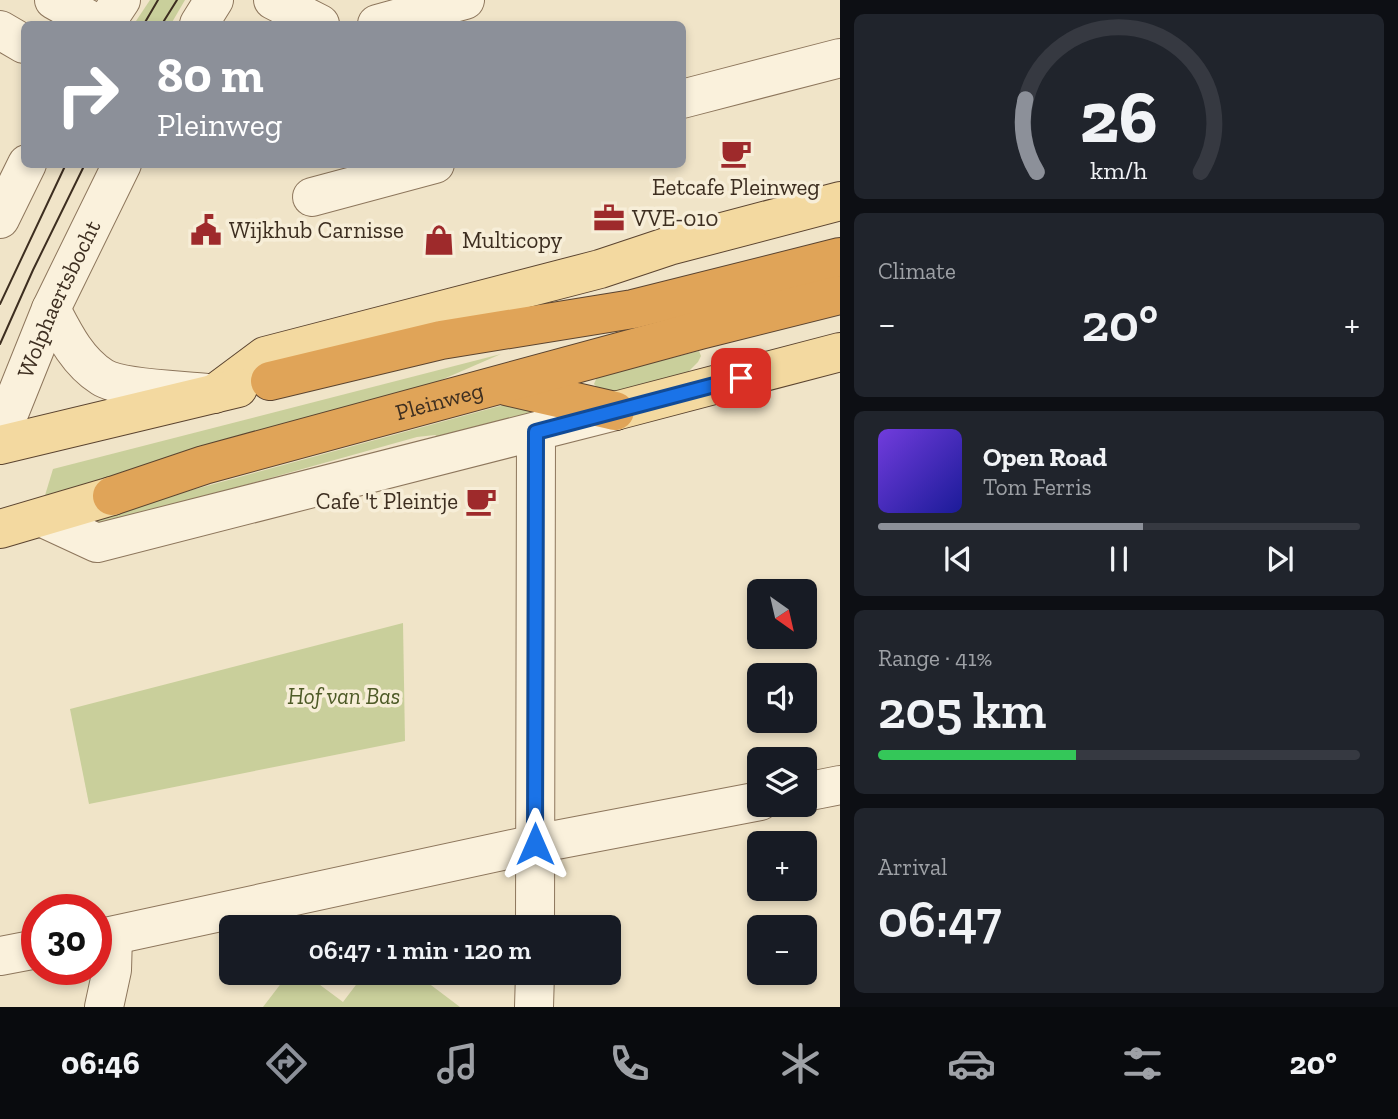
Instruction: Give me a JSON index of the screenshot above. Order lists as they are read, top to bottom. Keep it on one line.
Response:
{"streets":{"highway":["Pleinweg"],"street":["Wolphaertsbocht"]},"parks":["Hof van Bas"],"places":{"cafe":["Eetcafe Pleinweg","Cafe 't Pleintje"],"office":["VVE-010"],"public building":["Wijkhub Carnisse"],"shop":["Multicopy"]},"north":"bottom right","page":{"turn":["80 m","Pleinweg"],"tile":["Climate",["Range · 41%","205 km"],["Arrival","06:47"]],"heat":["−","20°","+"],"song":["Open Road","Tom Ferris"],"map_buttons":["+","−"],"limit":"30","trip":"06:47 · 1 min · 120 m","tabs":["06:46","20°"],"gauge":["26","km/h"]}}
